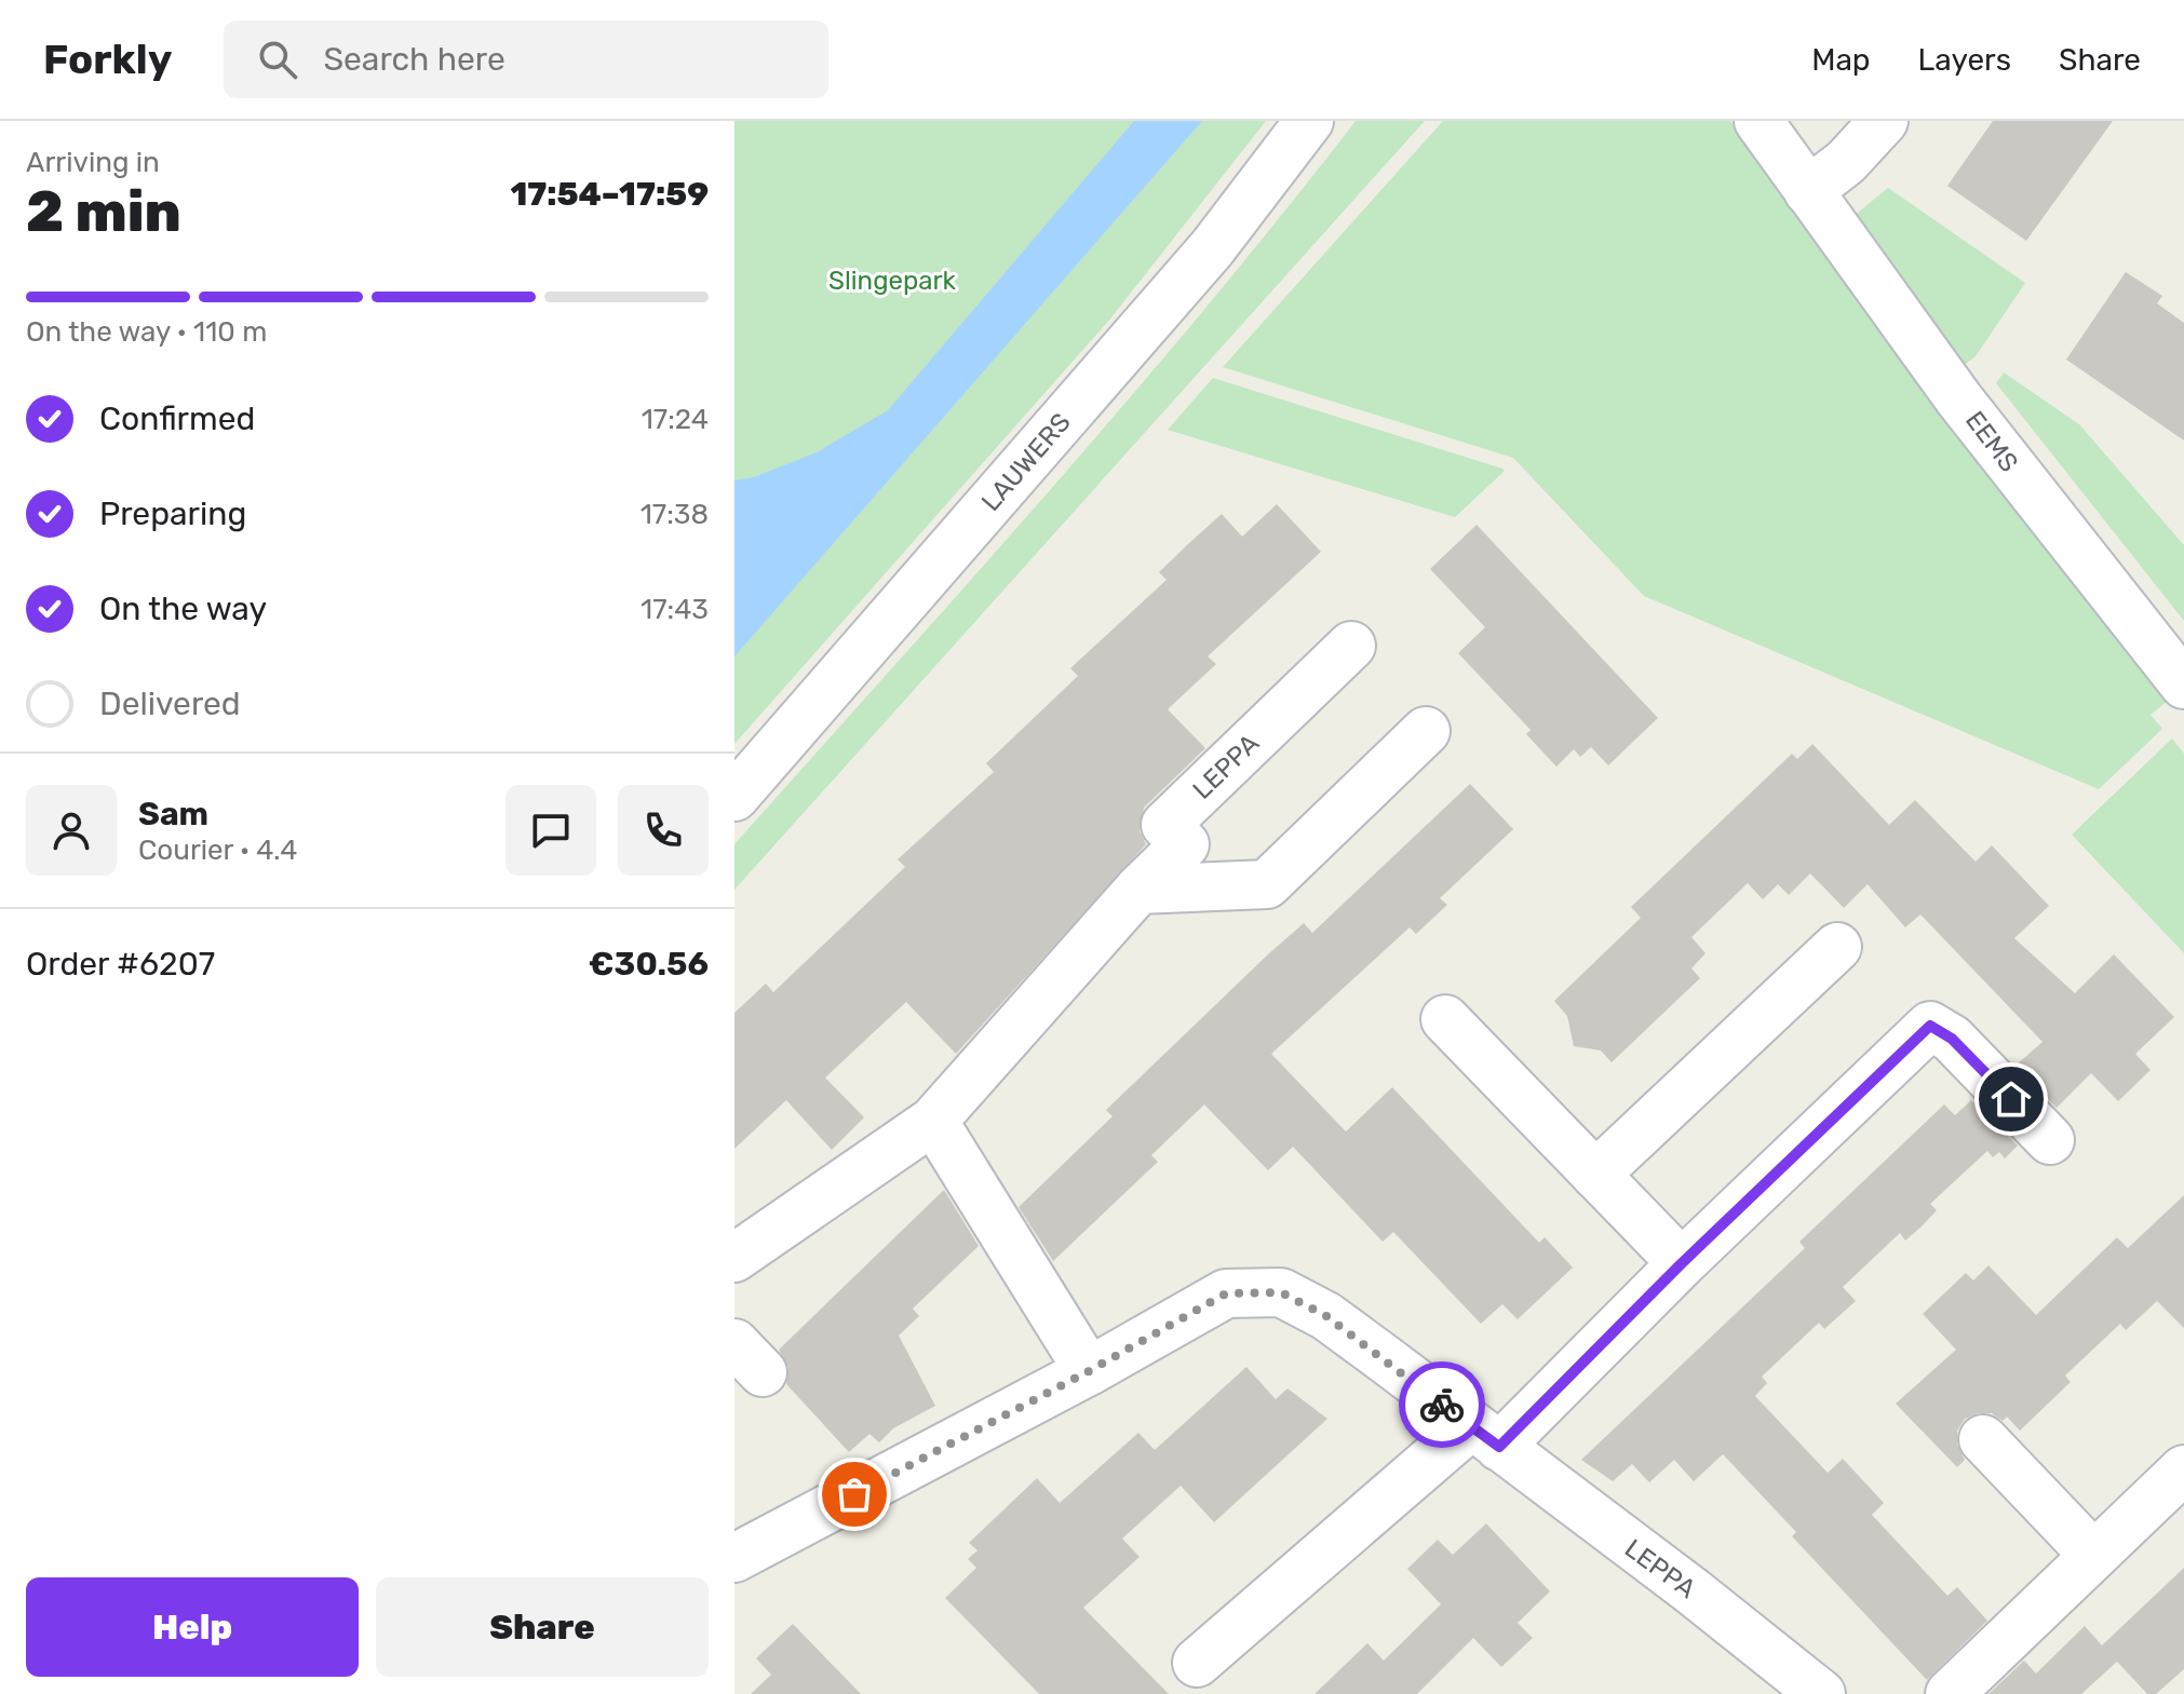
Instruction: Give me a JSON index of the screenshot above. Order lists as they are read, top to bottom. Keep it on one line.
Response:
{"streets":{"street":["EEMS","LAUWERS","LEPPA"]},"parks":["Slingepark"],"page":{"header":"Forkly","search":"Search here","nav":["Map","Layers","Share"],"heading":["2 min","Arriving in","17:54–17:59"],"panel":["Sam","Courier · 4.4","Order #6207","€30.56"],"bar":"On the way · 110 m","list":[["Confirmed","17:24"],["Preparing","17:38"],["On the way","17:43"],"Delivered"],"buttons":["Help","Share"]}}
